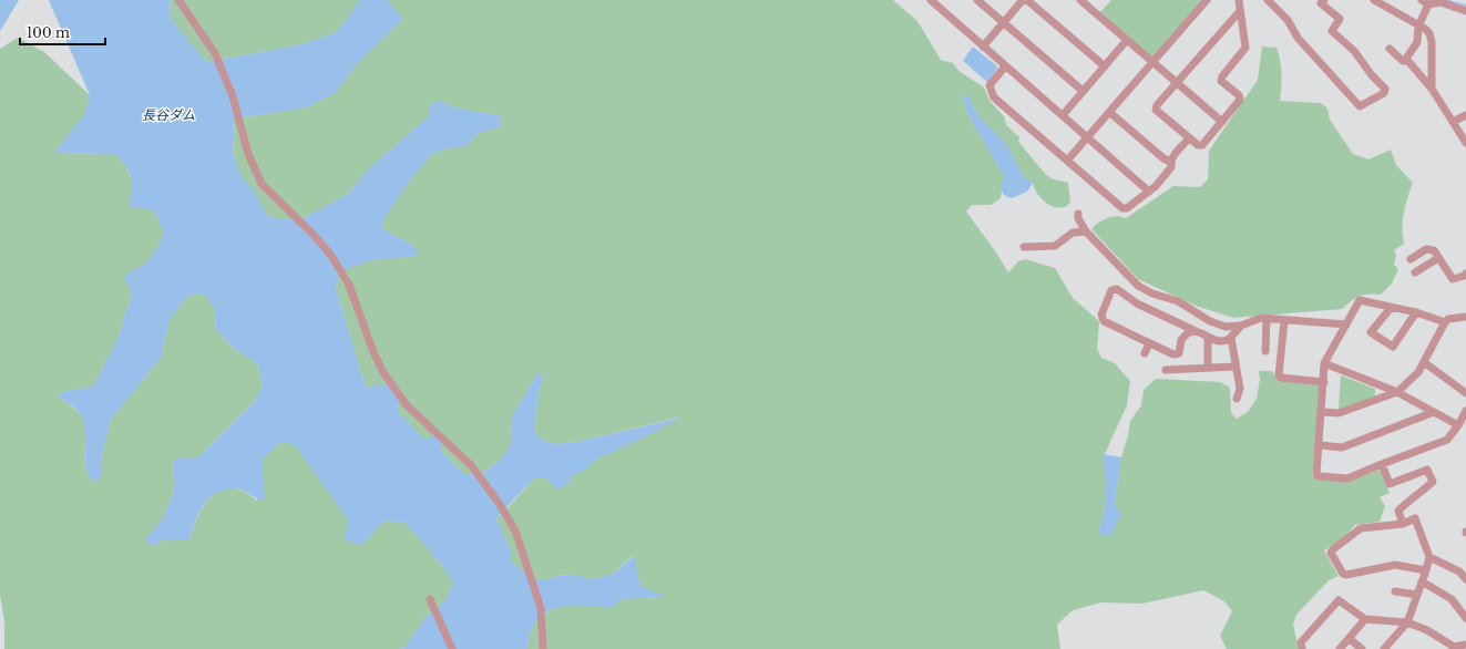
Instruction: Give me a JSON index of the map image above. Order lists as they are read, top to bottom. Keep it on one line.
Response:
{"water":["長谷ダム"],"scale_bar":"100 m"}
